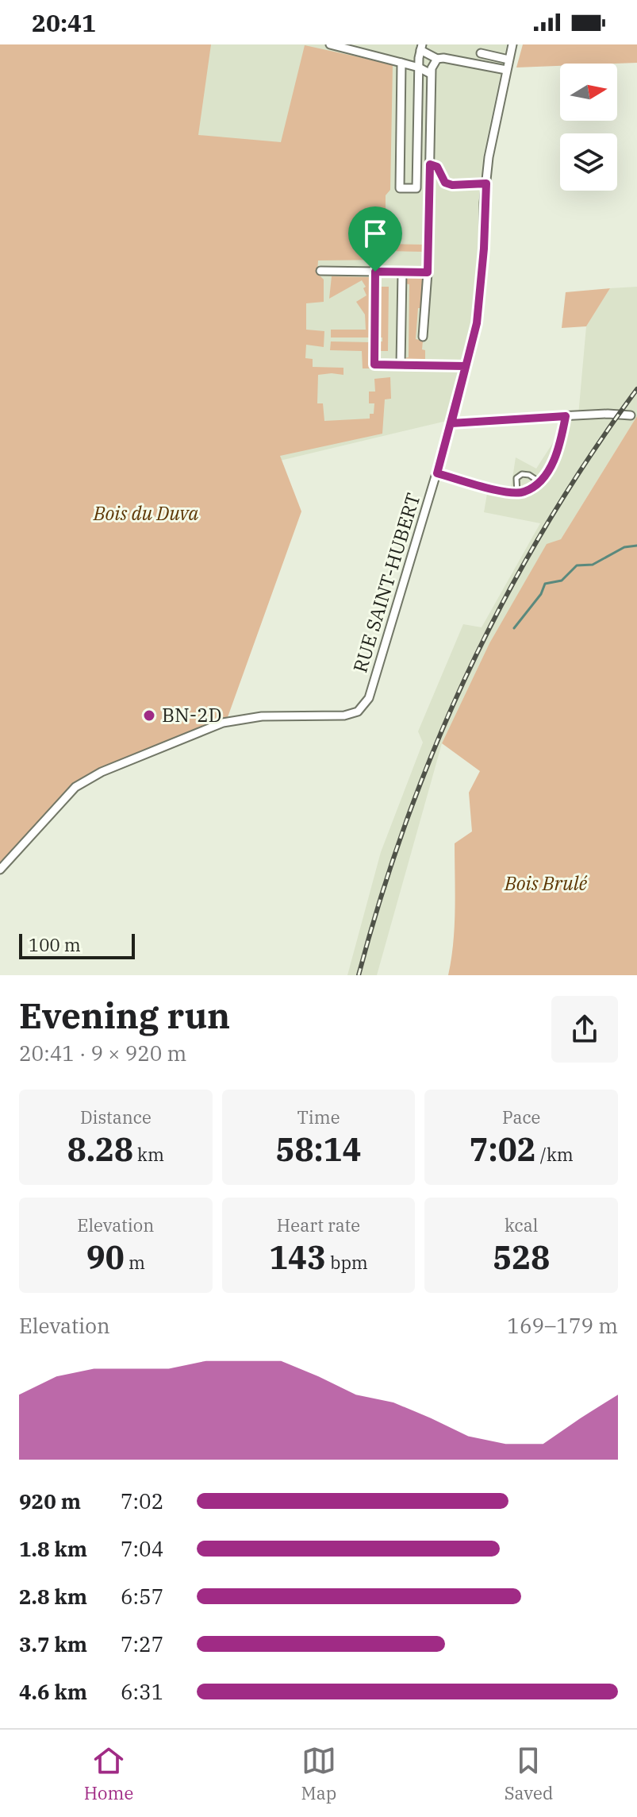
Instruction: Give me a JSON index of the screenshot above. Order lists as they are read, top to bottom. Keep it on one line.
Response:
{"streets":{"street":["RUE SAINT-HUBERT"]},"parks":["Bois du Duva","Bois Brulé"],"places":["BN-2D"],"scale_bar":"100 m","north":"right","page":{"status":"20:41","scale":"100 m","heading":["Evening run","20:41 · 9 × 920 m"],"stats":[["Distance","8.28 km"],["Time","58:14"],["Pace","7:02 /km"],["Elevation","90 m"],["Heart rate","143 bpm"],["kcal","528"]],"chart":["Elevation","169–179 m"],"list":[{"name":"920 m","note":"7:02"},{"name":"1.8 km","note":"7:04"},{"name":"2.8 km","note":"6:57"},{"name":"3.7 km","note":"7:27"},{"name":"4.6 km","note":"6:31"}],"tabs":["Home","Map","Saved"]}}
